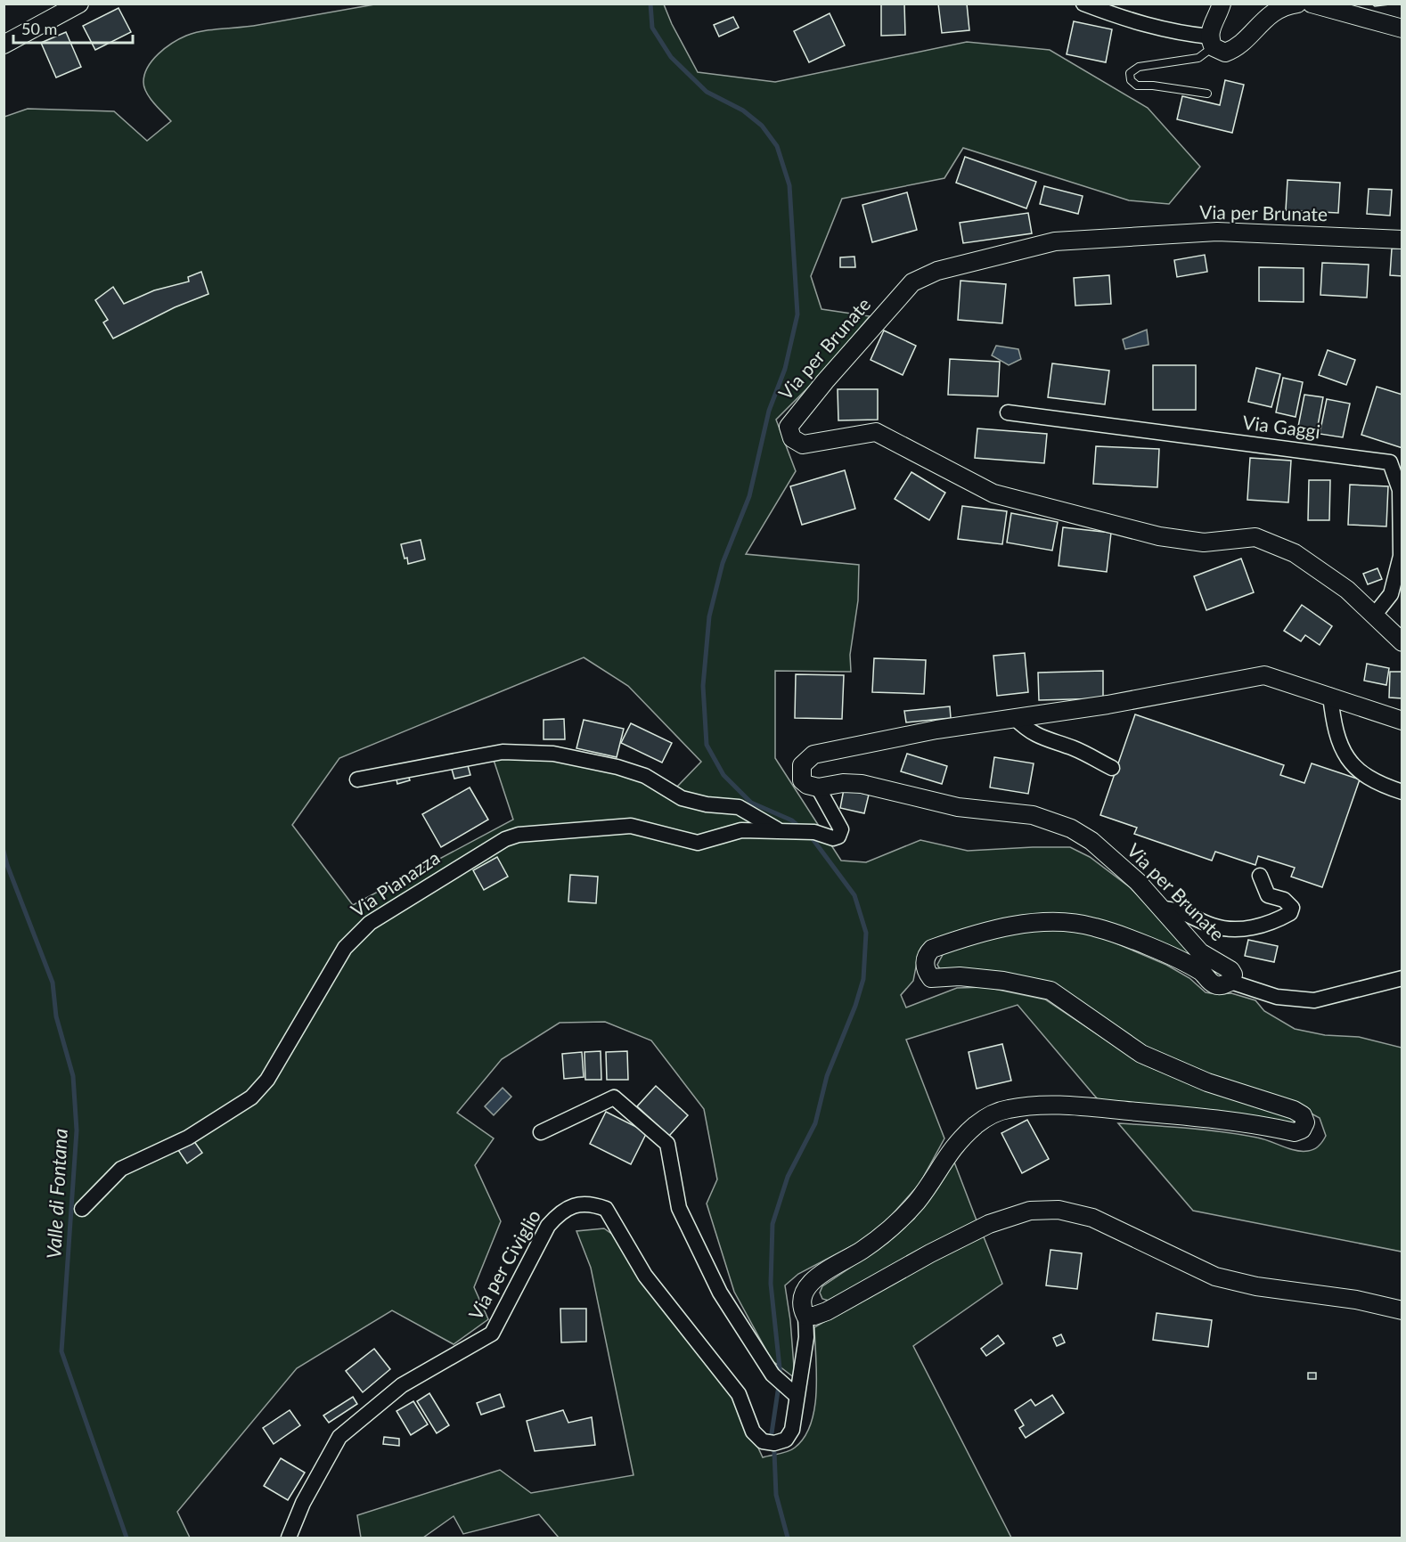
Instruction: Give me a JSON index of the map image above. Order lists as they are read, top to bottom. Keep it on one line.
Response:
{"streets":{"street":["Via per Brunate","Via Gaggi","Via Pianazza","Via per Civiglio"]},"crossings":[["Via per Brunate","Via Gaggi"],["Via per Brunate","Via Pianazza"],["Via per Brunate","Via per Civiglio"]],"water":["Valle di Fontana"],"scale_bar":"50 m"}
